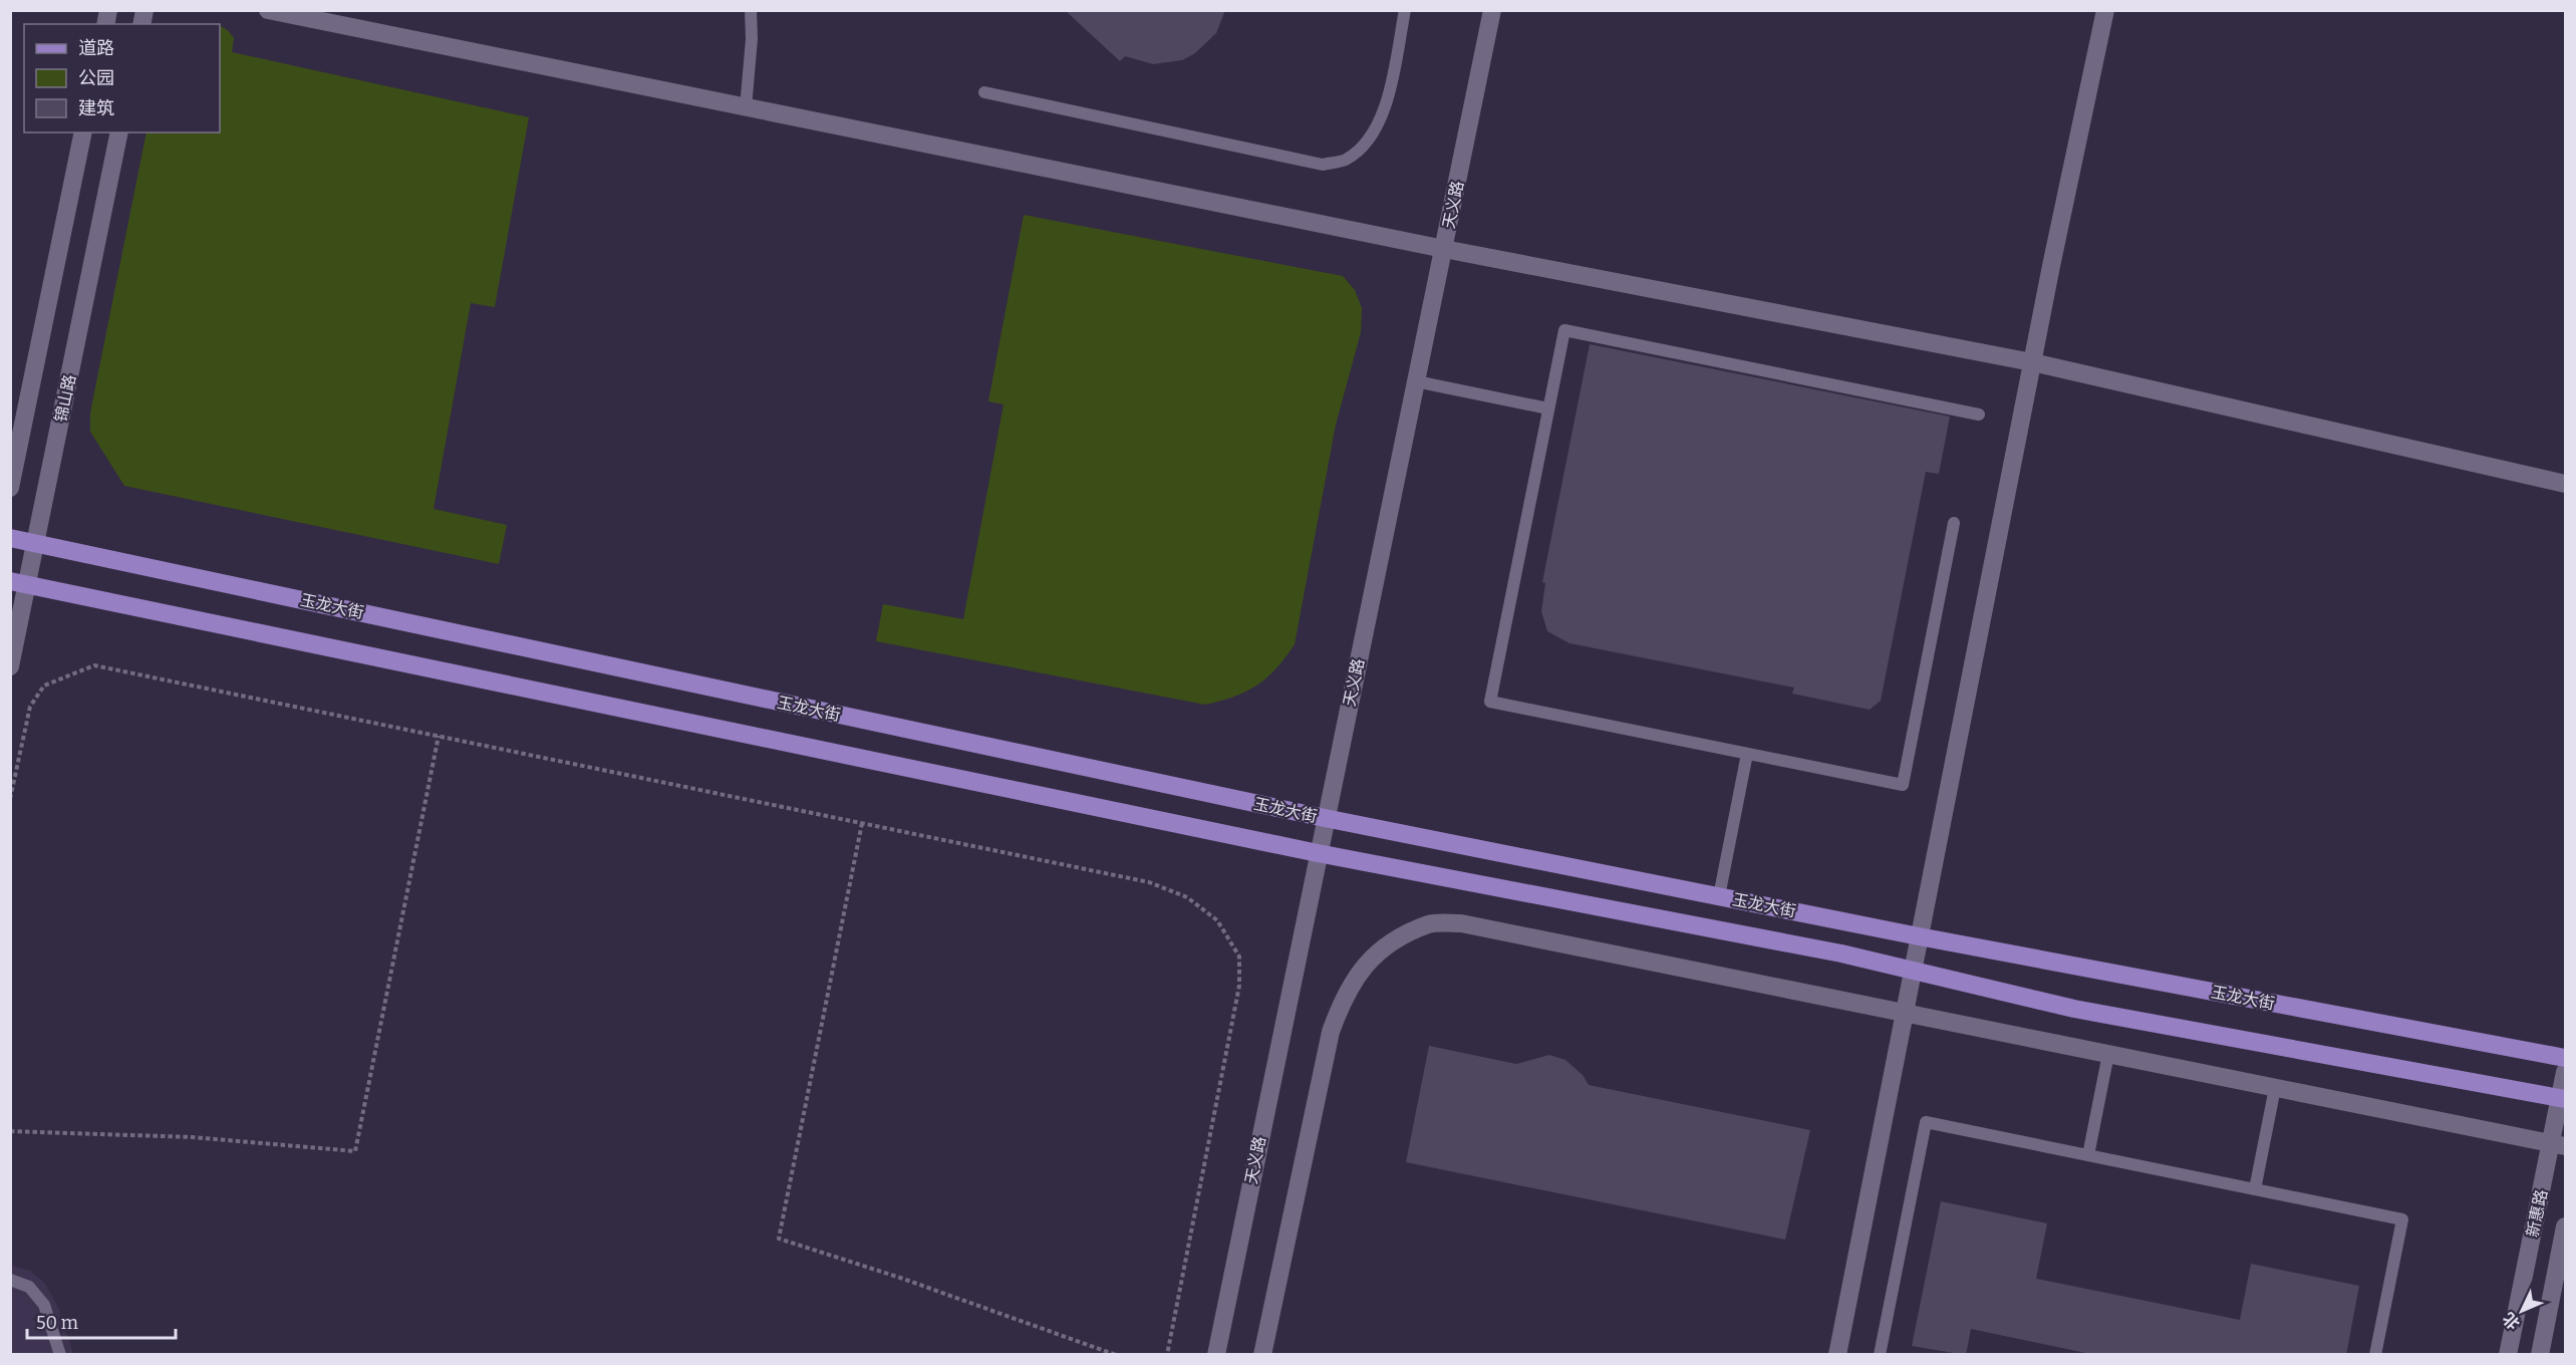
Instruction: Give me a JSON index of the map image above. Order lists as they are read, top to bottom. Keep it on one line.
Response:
{"streets":{"main road":["玉龙大街"],"street":["天义路","锦山路","新惠路"]},"crossings":[["天义路","玉龙大街"],["锦山路","玉龙大街"],["玉龙大街","新惠路"]],"legend":["道路","公园","建筑"],"scale_bar":"50 m","north":"bottom left"}
